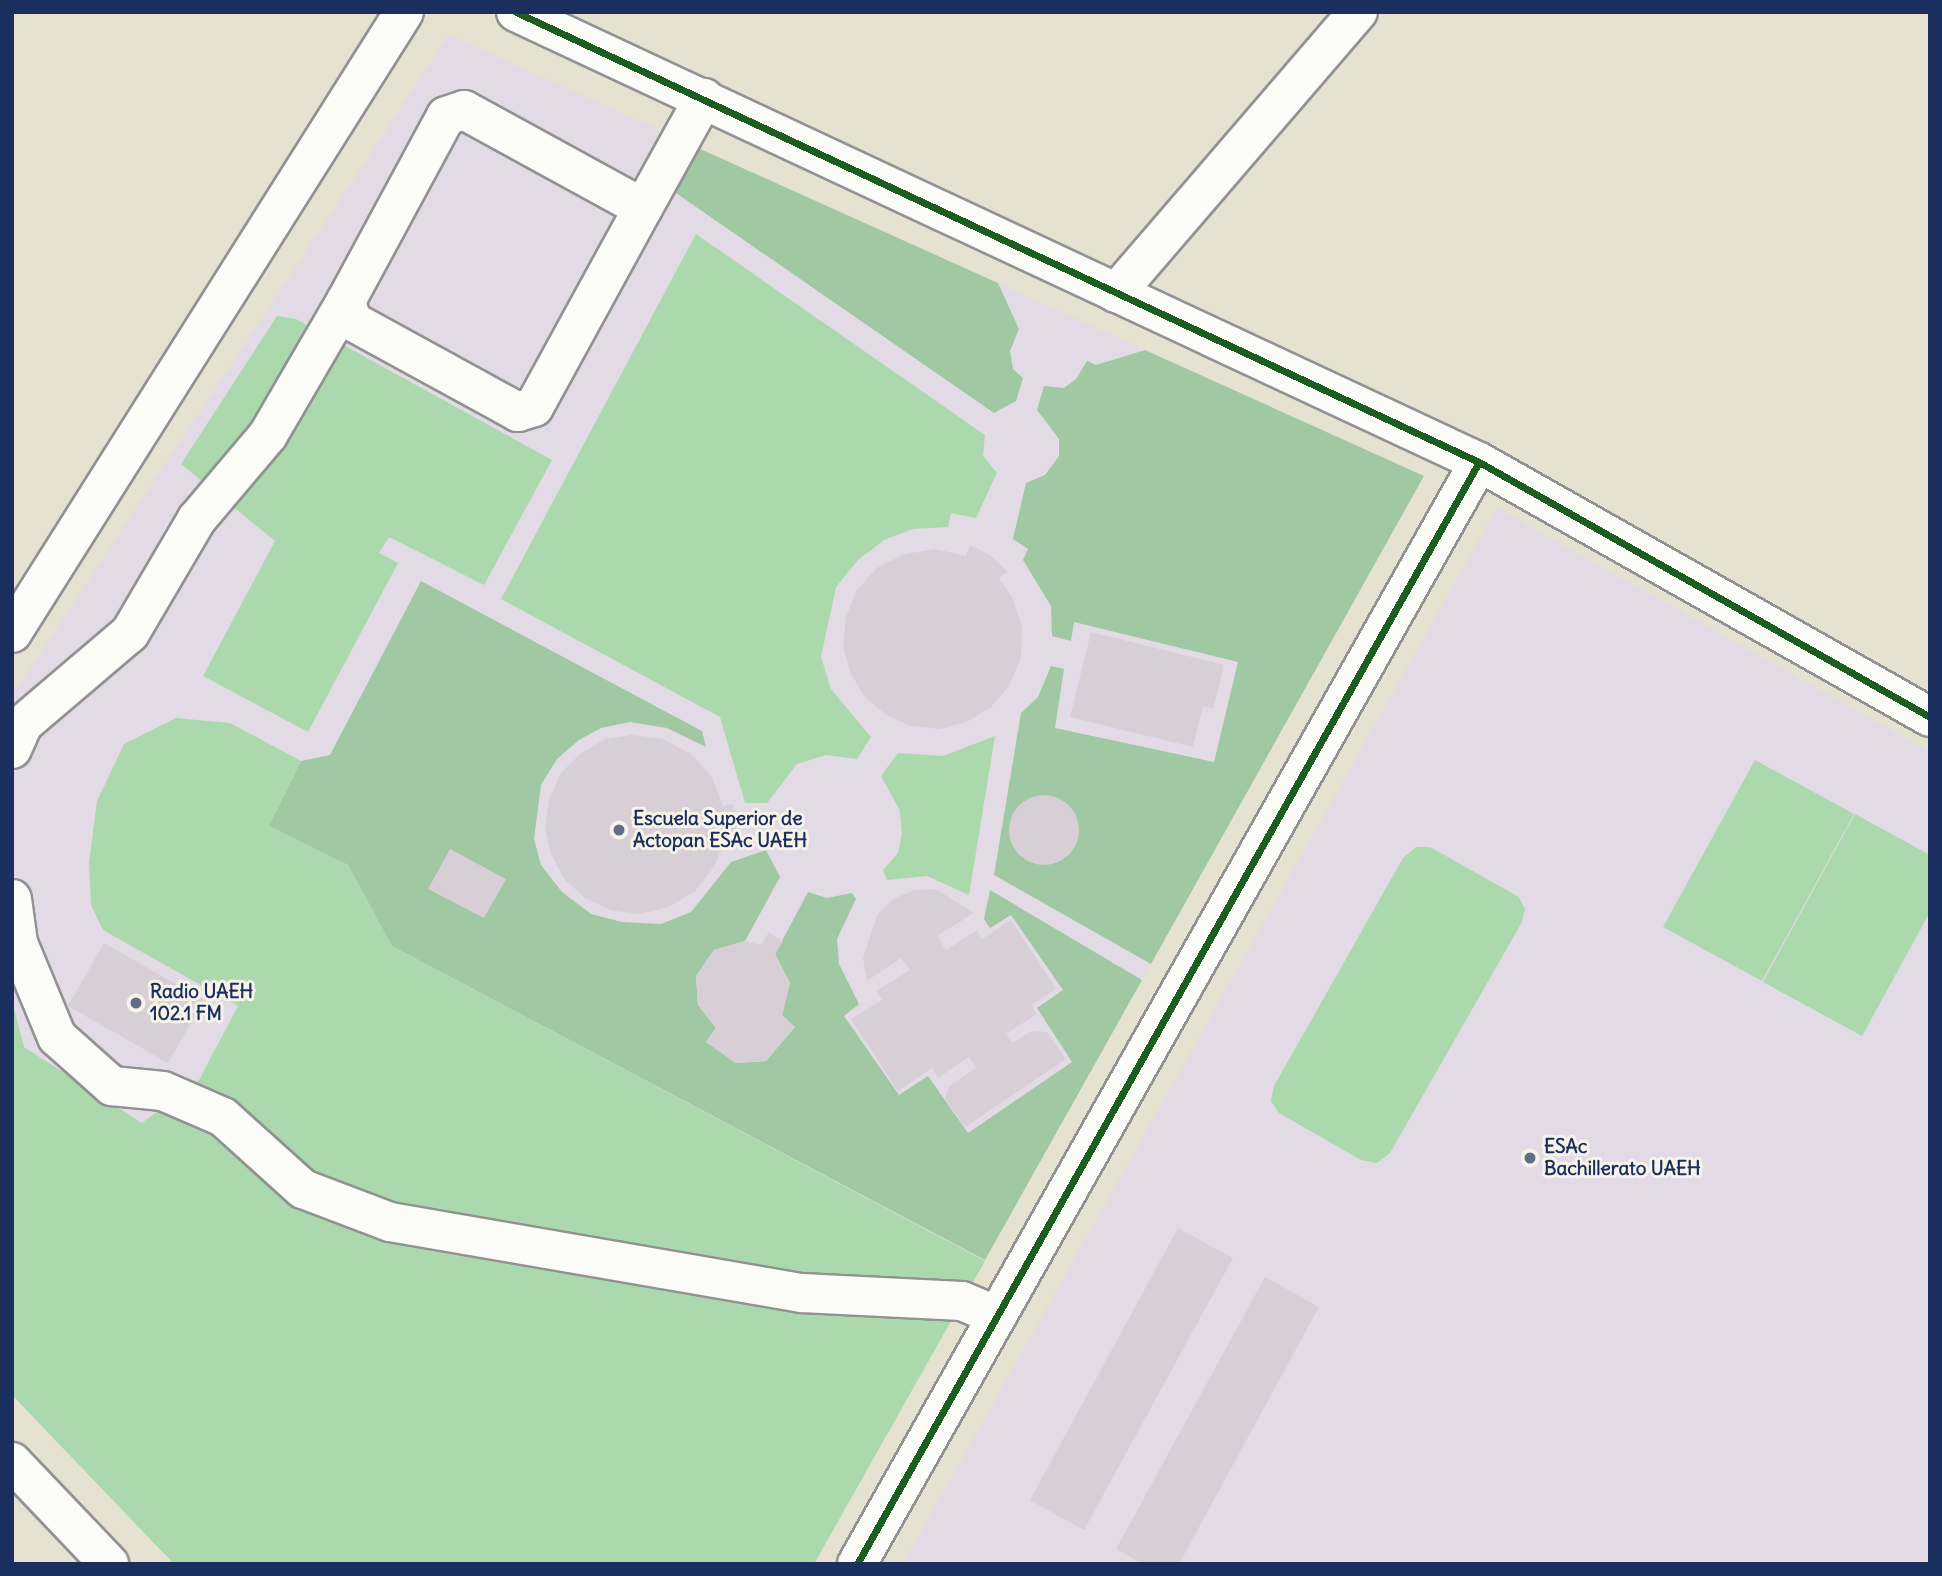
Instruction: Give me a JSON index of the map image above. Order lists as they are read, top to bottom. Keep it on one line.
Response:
{"places":["Escuela Superior de Actopan ESAc UAEH","Radio UAEH 102.1 FM","ESAc Bachillerato UAEH"]}
